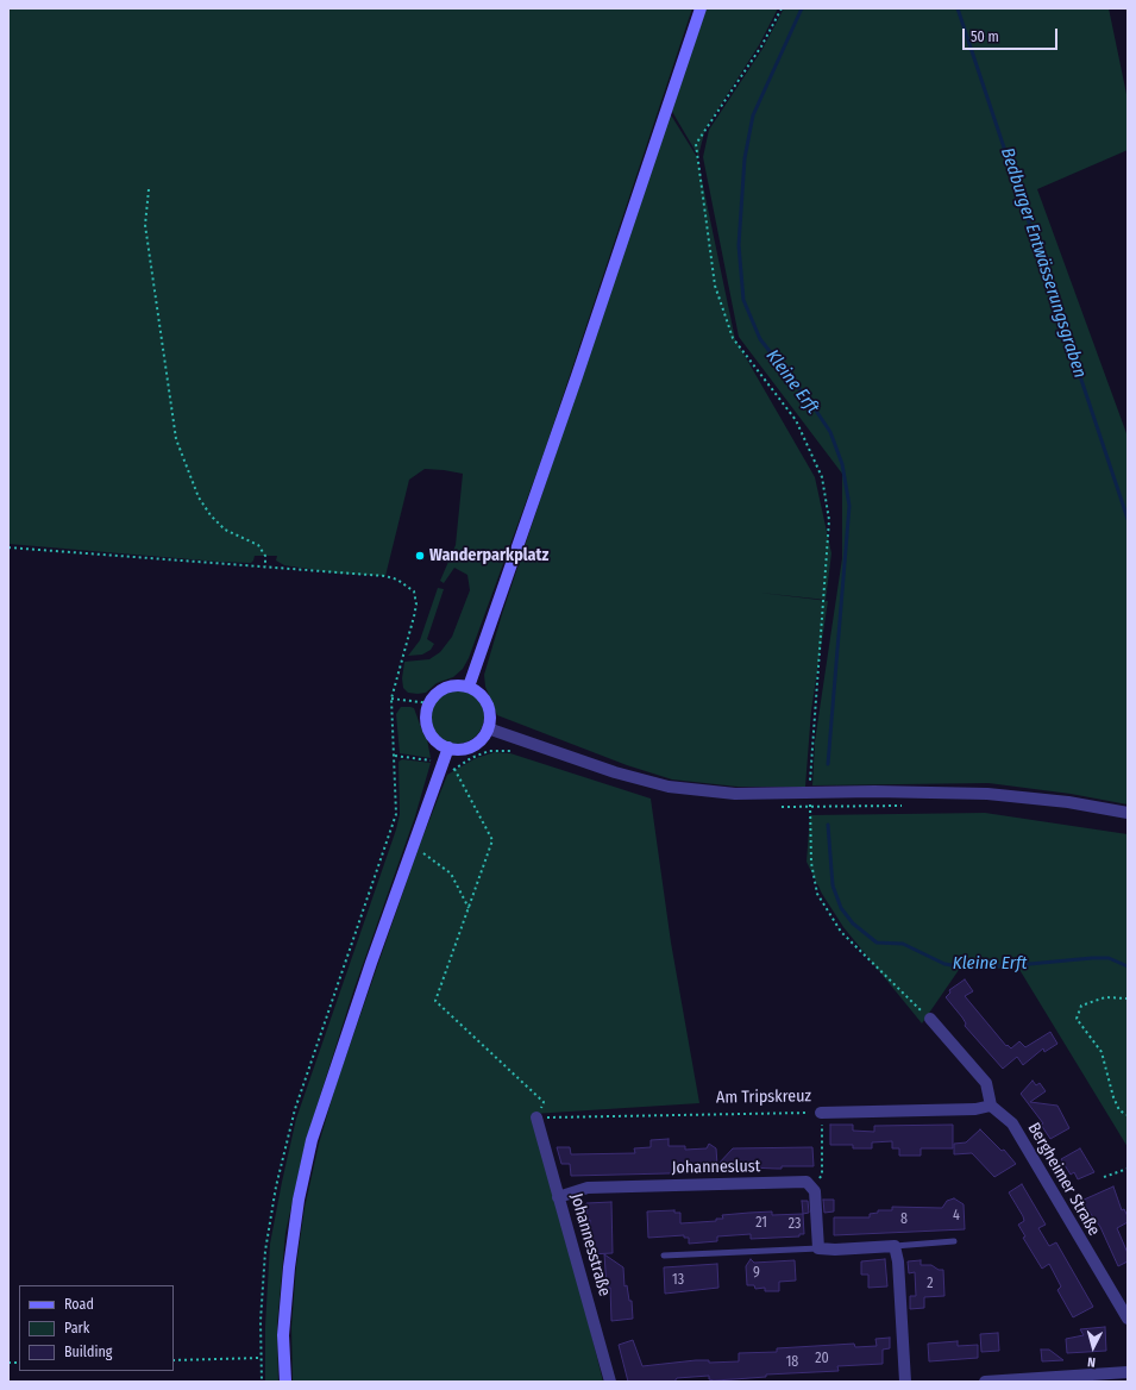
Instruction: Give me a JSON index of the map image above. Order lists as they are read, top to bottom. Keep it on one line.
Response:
{"streets":{"street":["Am Tripskreuz","Johanneslust","Bergheimer Straße","Johannesstraße"]},"crossings":[["Am Tripskreuz","Bergheimer Straße"],["Am Tripskreuz","Johannesstraße"],["Johanneslust","Johannesstraße"]],"water":["Bedburger Entwässerungsgraben","Kleine Erft"],"places":["Wanderparkplatz"],"house_numbers":["4","8","21","23","9","13","2","20","18"],"legend":["Road","Park","Building"],"scale_bar":"50 m","north":"bottom"}
